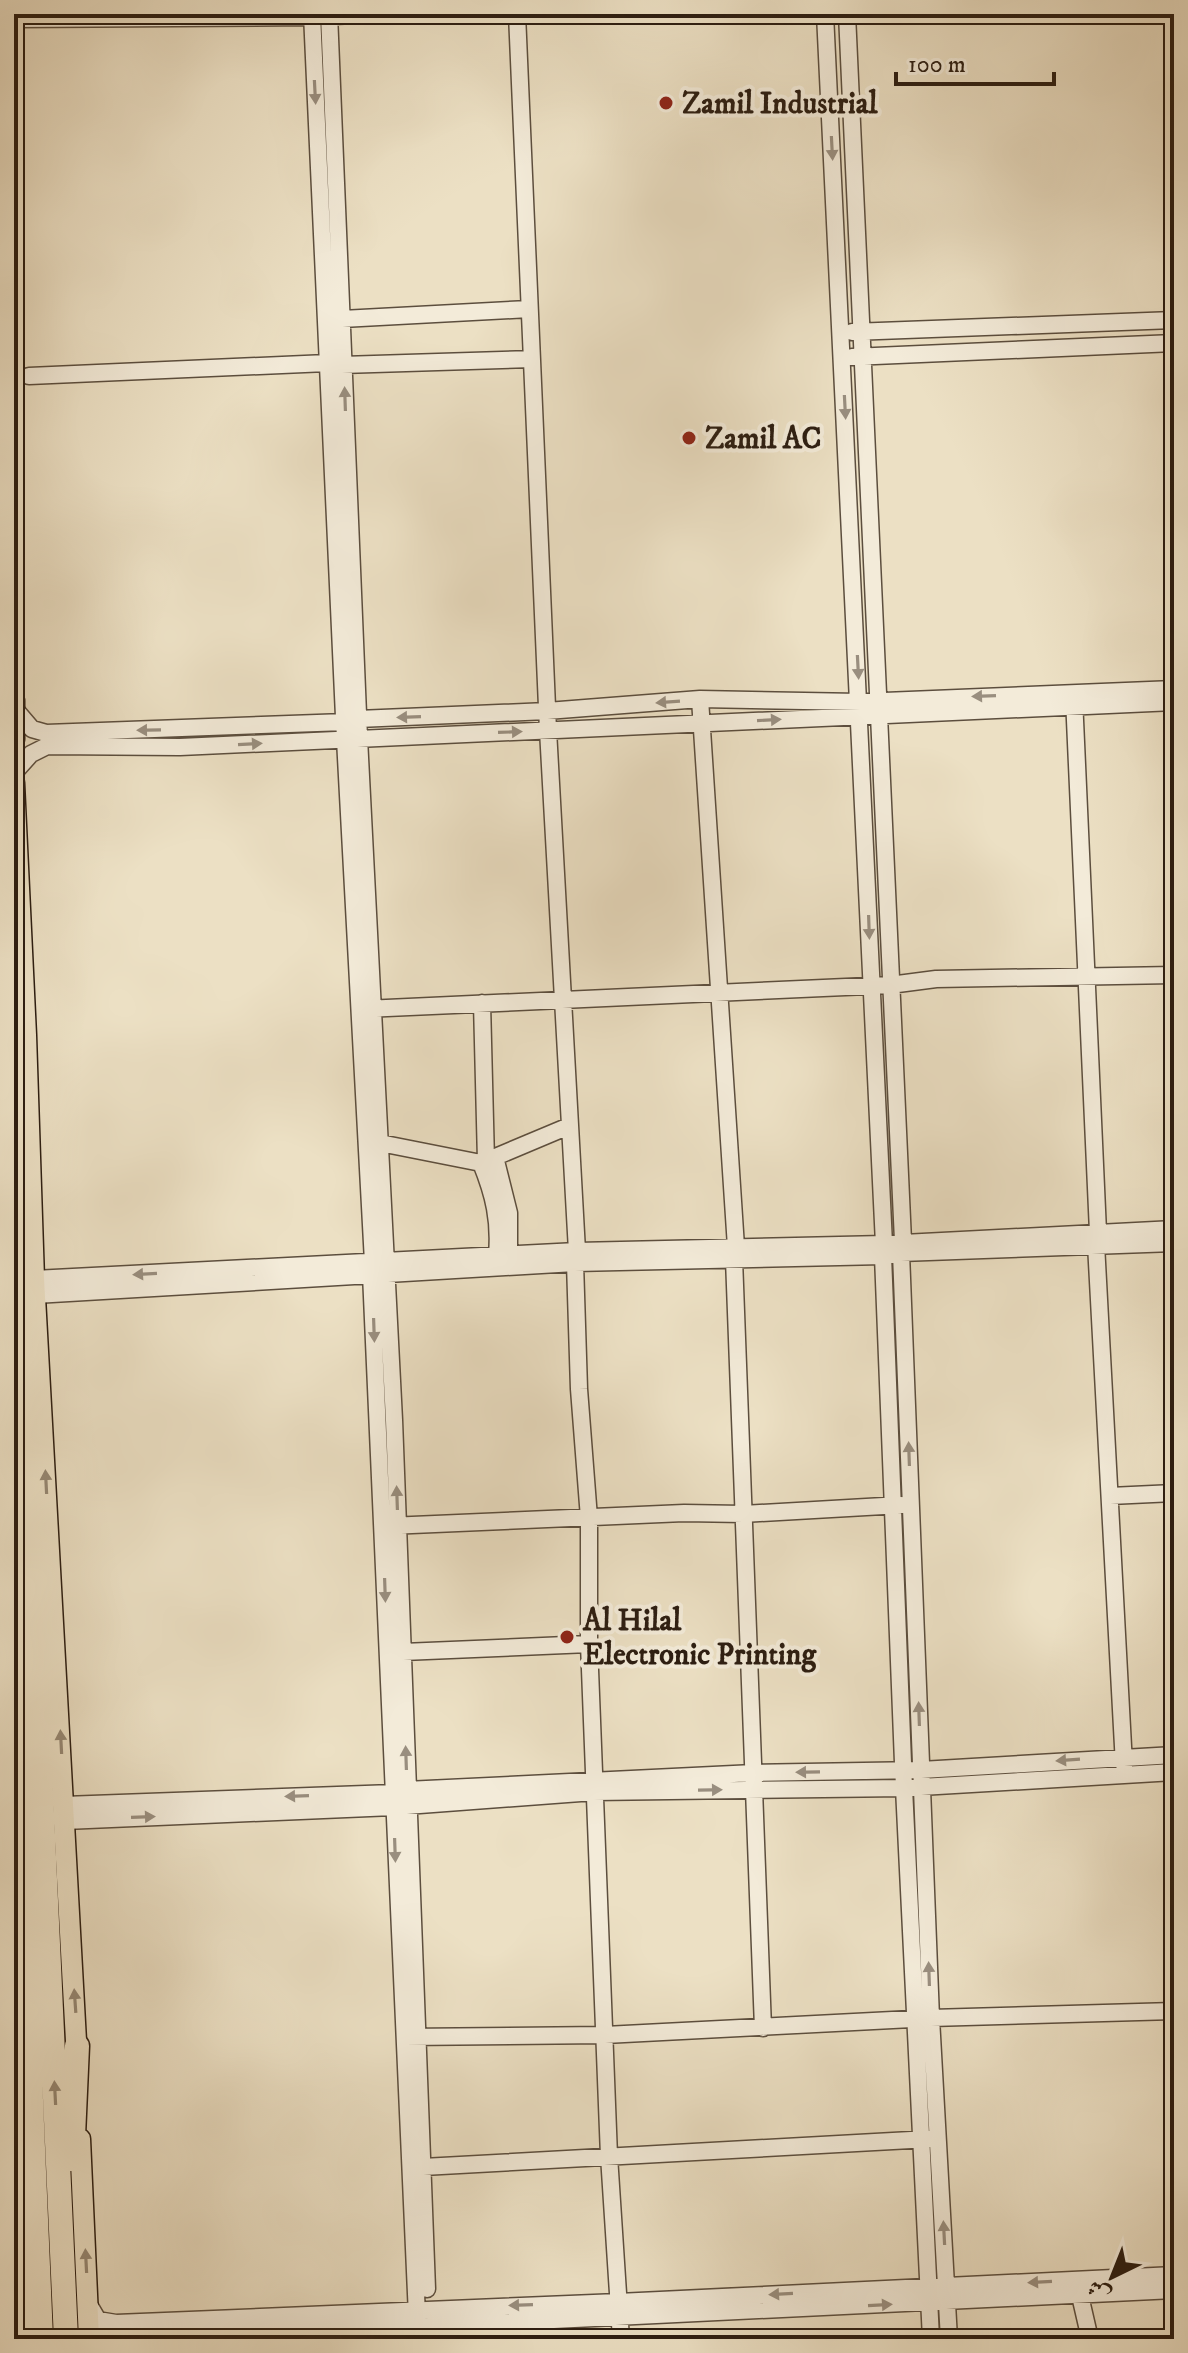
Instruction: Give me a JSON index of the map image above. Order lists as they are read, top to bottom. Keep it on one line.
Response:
{"places":["Zamil Industrial","Zamil AC","Al Hilal Electronic Printing"],"scale_bar":"100 m","north":"bottom left"}
